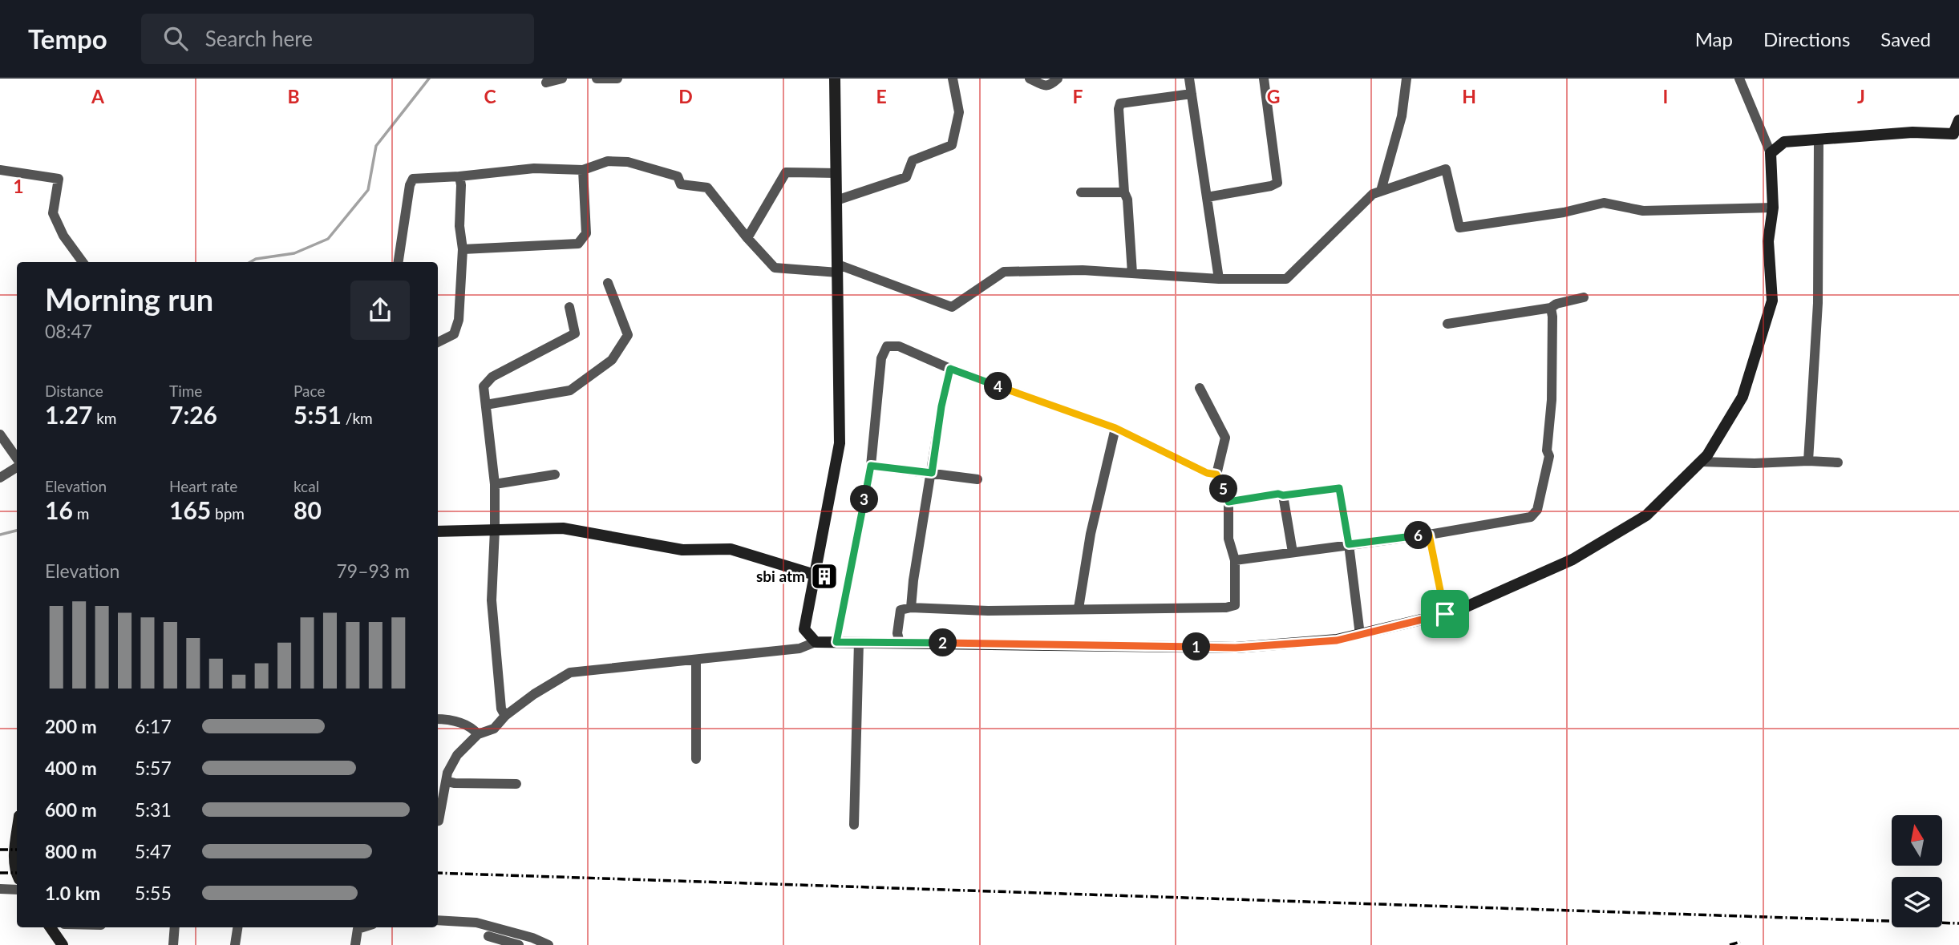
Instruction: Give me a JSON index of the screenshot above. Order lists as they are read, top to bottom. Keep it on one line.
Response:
{"places":{"building":["sbi atm"]},"north":"top","page":{"header":"Tempo","search":"Search here","nav":["Map","Directions","Saved"],"heading":["Morning run","08:47"],"stats":[["Distance","1.27 km"],["Time","7:26"],["Pace","5:51 /km"],["Elevation","16 m"],["Heart rate","165 bpm"],["kcal","80"]],"pins":["4","5","3","6","2","1"],"chart":["Elevation","79–93 m"],"list":[{"name":"200 m","note":"6:17"},{"name":"400 m","note":"5:57"},{"name":"600 m","note":"5:31"},{"name":"800 m","note":"5:47"},{"name":"1.0 km","note":"5:55"}]},"grid":{"columns":["A","B","C","D","E","F","G","H","I","J"],"rows":["1"]}}
